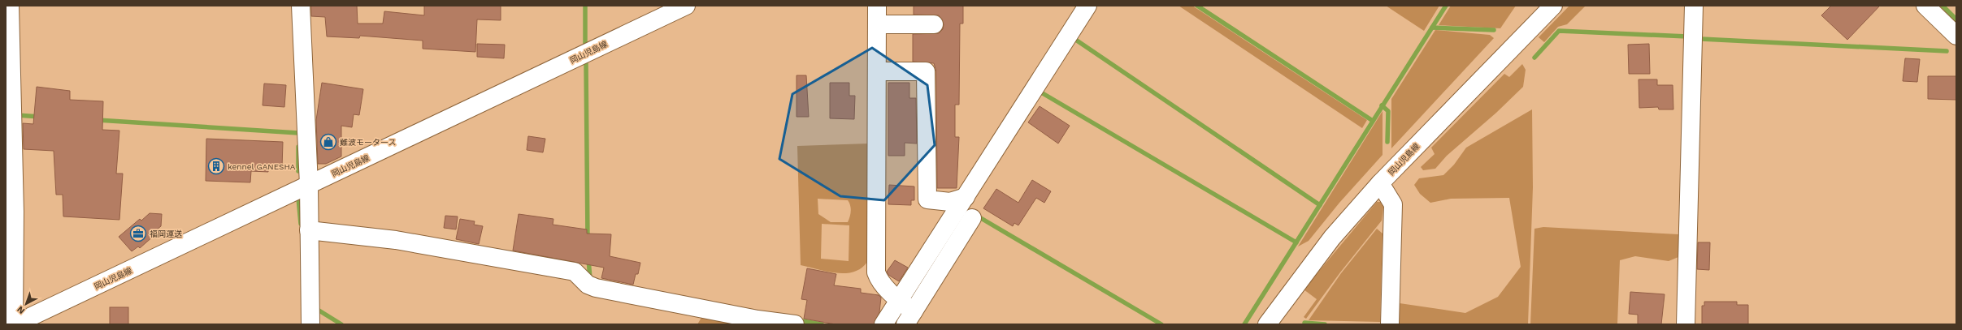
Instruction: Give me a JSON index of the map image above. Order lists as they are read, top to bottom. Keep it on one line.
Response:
{"streets":{"street":["岡山児島線"]},"places":{"shop":["難波モータース"],"building":["kennel GANESHA"],"office":["福岡運送"]},"north":"bottom left"}
